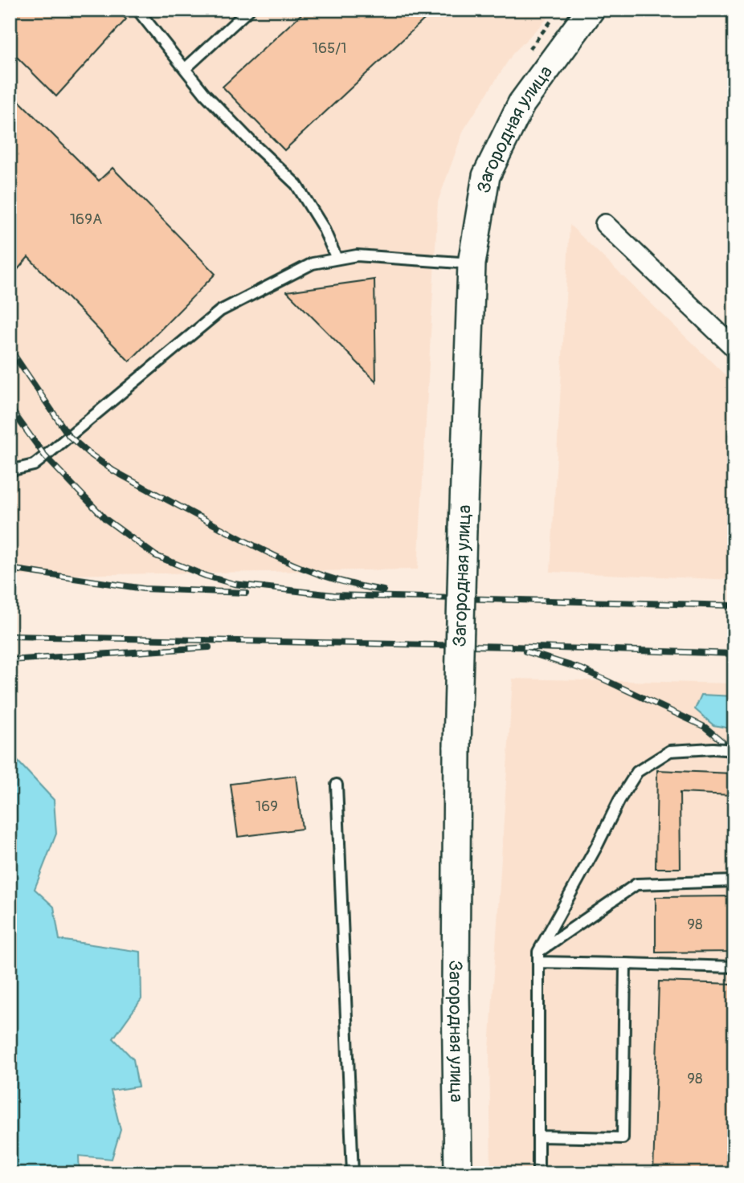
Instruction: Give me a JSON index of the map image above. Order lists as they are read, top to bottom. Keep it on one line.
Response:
{"streets":{"main road":["Загородная улица"]},"house_numbers":["165/1","169А","169","98","98"]}
